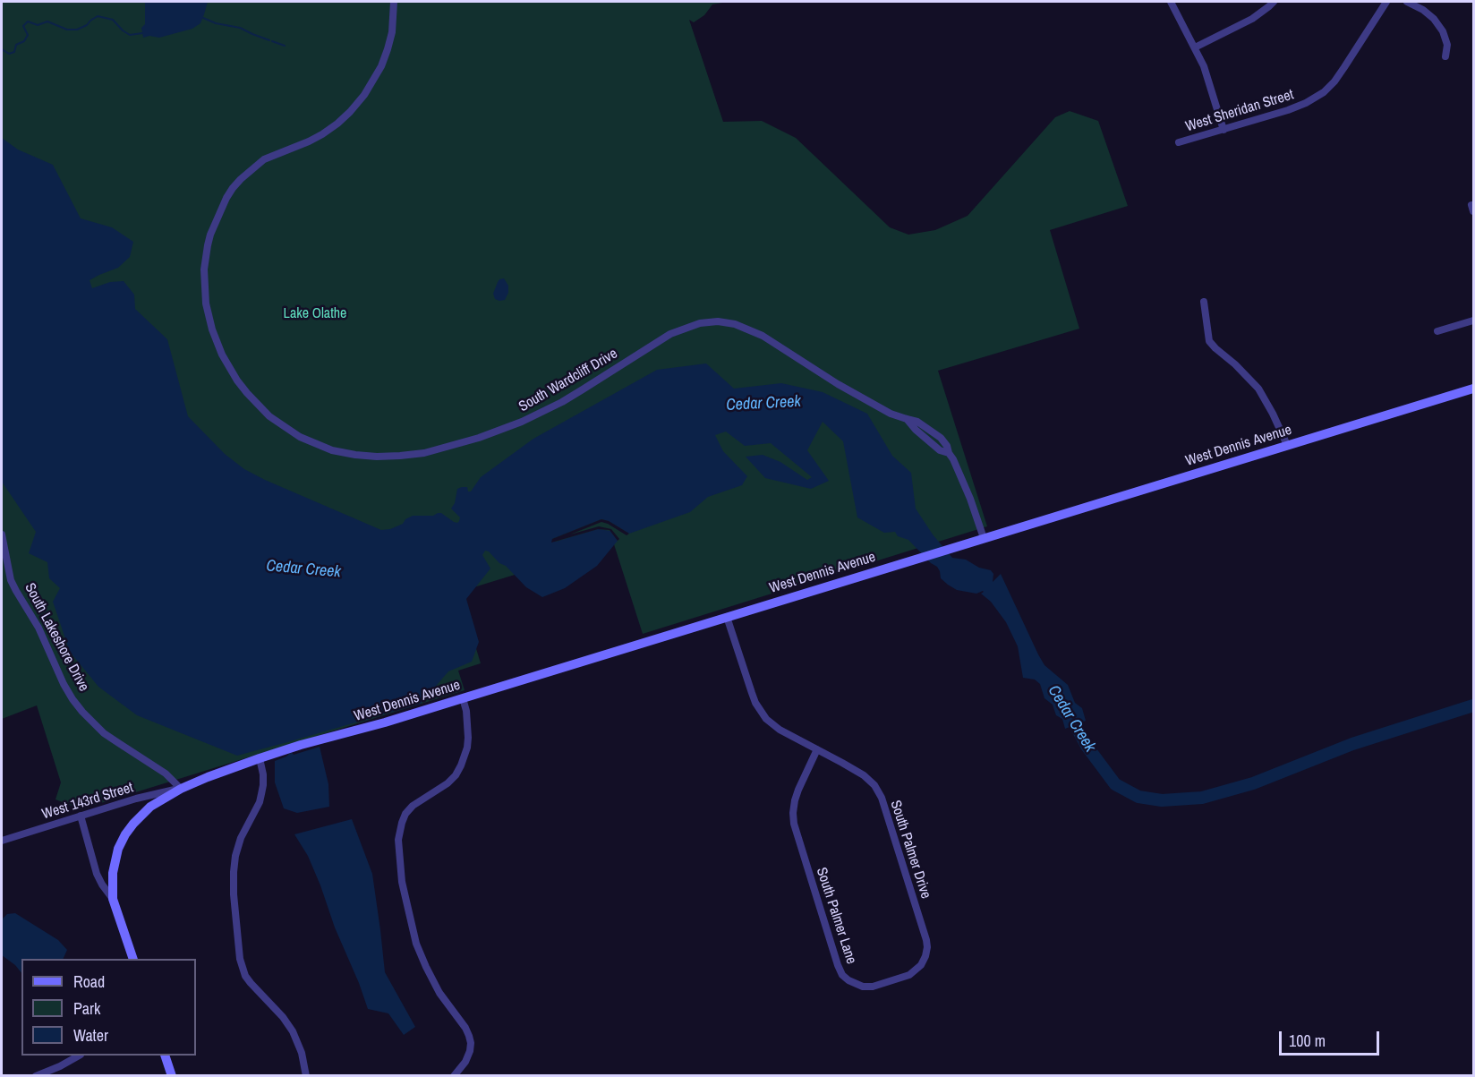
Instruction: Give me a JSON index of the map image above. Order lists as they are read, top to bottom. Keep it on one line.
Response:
{"streets":{"street":["West Sheridan Street","South Wardcliff Drive","West Dennis Avenue","South Lakeshore Drive","West 143rd Street","South Palmer Drive","South Palmer Lane"]},"crossings":[["South Wardcliff Drive","West Dennis Avenue"],["West Dennis Avenue","South Lakeshore Drive"],["West Dennis Avenue","West 143rd Street"],["West Dennis Avenue","South Palmer Drive"],["South Lakeshore Drive","West 143rd Street"],["South Palmer Drive","South Palmer Lane"]],"water":["Cedar Creek"],"parks":["Lake Olathe"],"legend":["Road","Park","Water"],"scale_bar":"100 m"}
